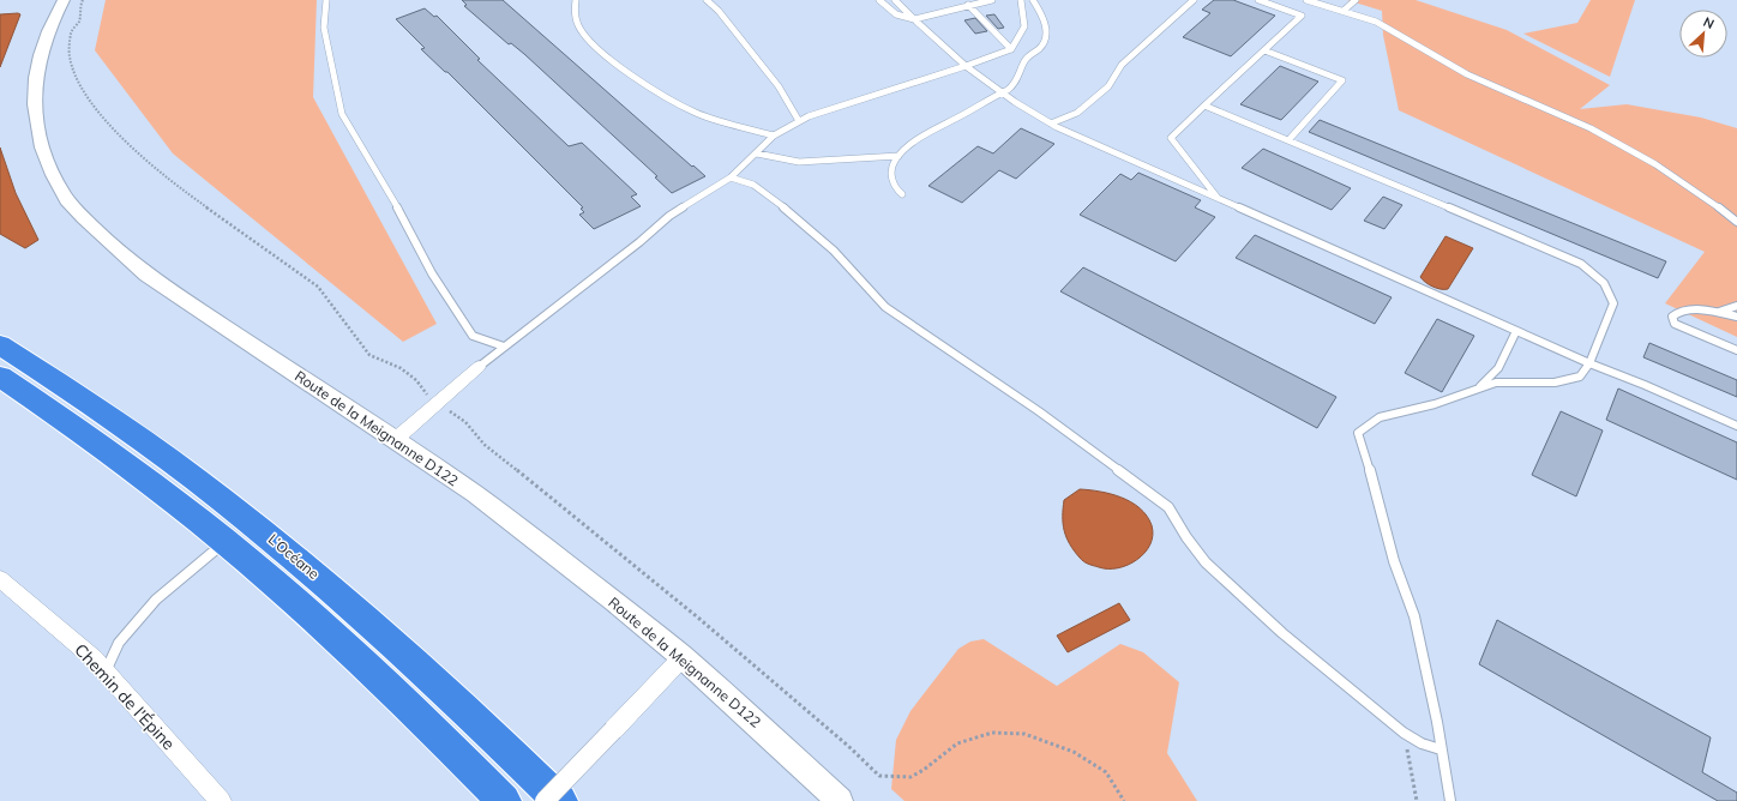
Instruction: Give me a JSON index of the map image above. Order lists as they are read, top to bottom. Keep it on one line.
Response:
{"streets":{"highway":["L’Océane"],"street":["Route de la Meignanne D122","Chemin de l'Épine"]},"north":"top right"}
